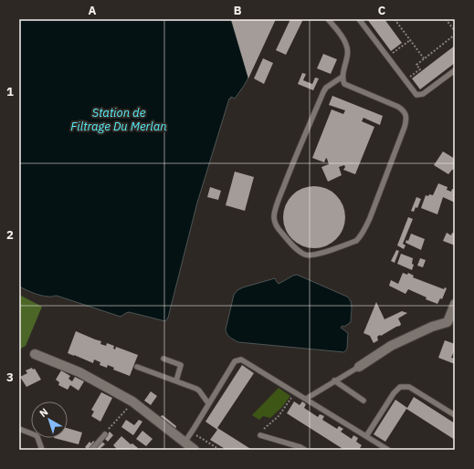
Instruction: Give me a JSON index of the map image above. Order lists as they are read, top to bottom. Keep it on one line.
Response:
{"water":["Station de Filtrage Du Merlan"],"north":"top left","grid":{"columns":["A","B","C"],"rows":["1","2","3"]}}
